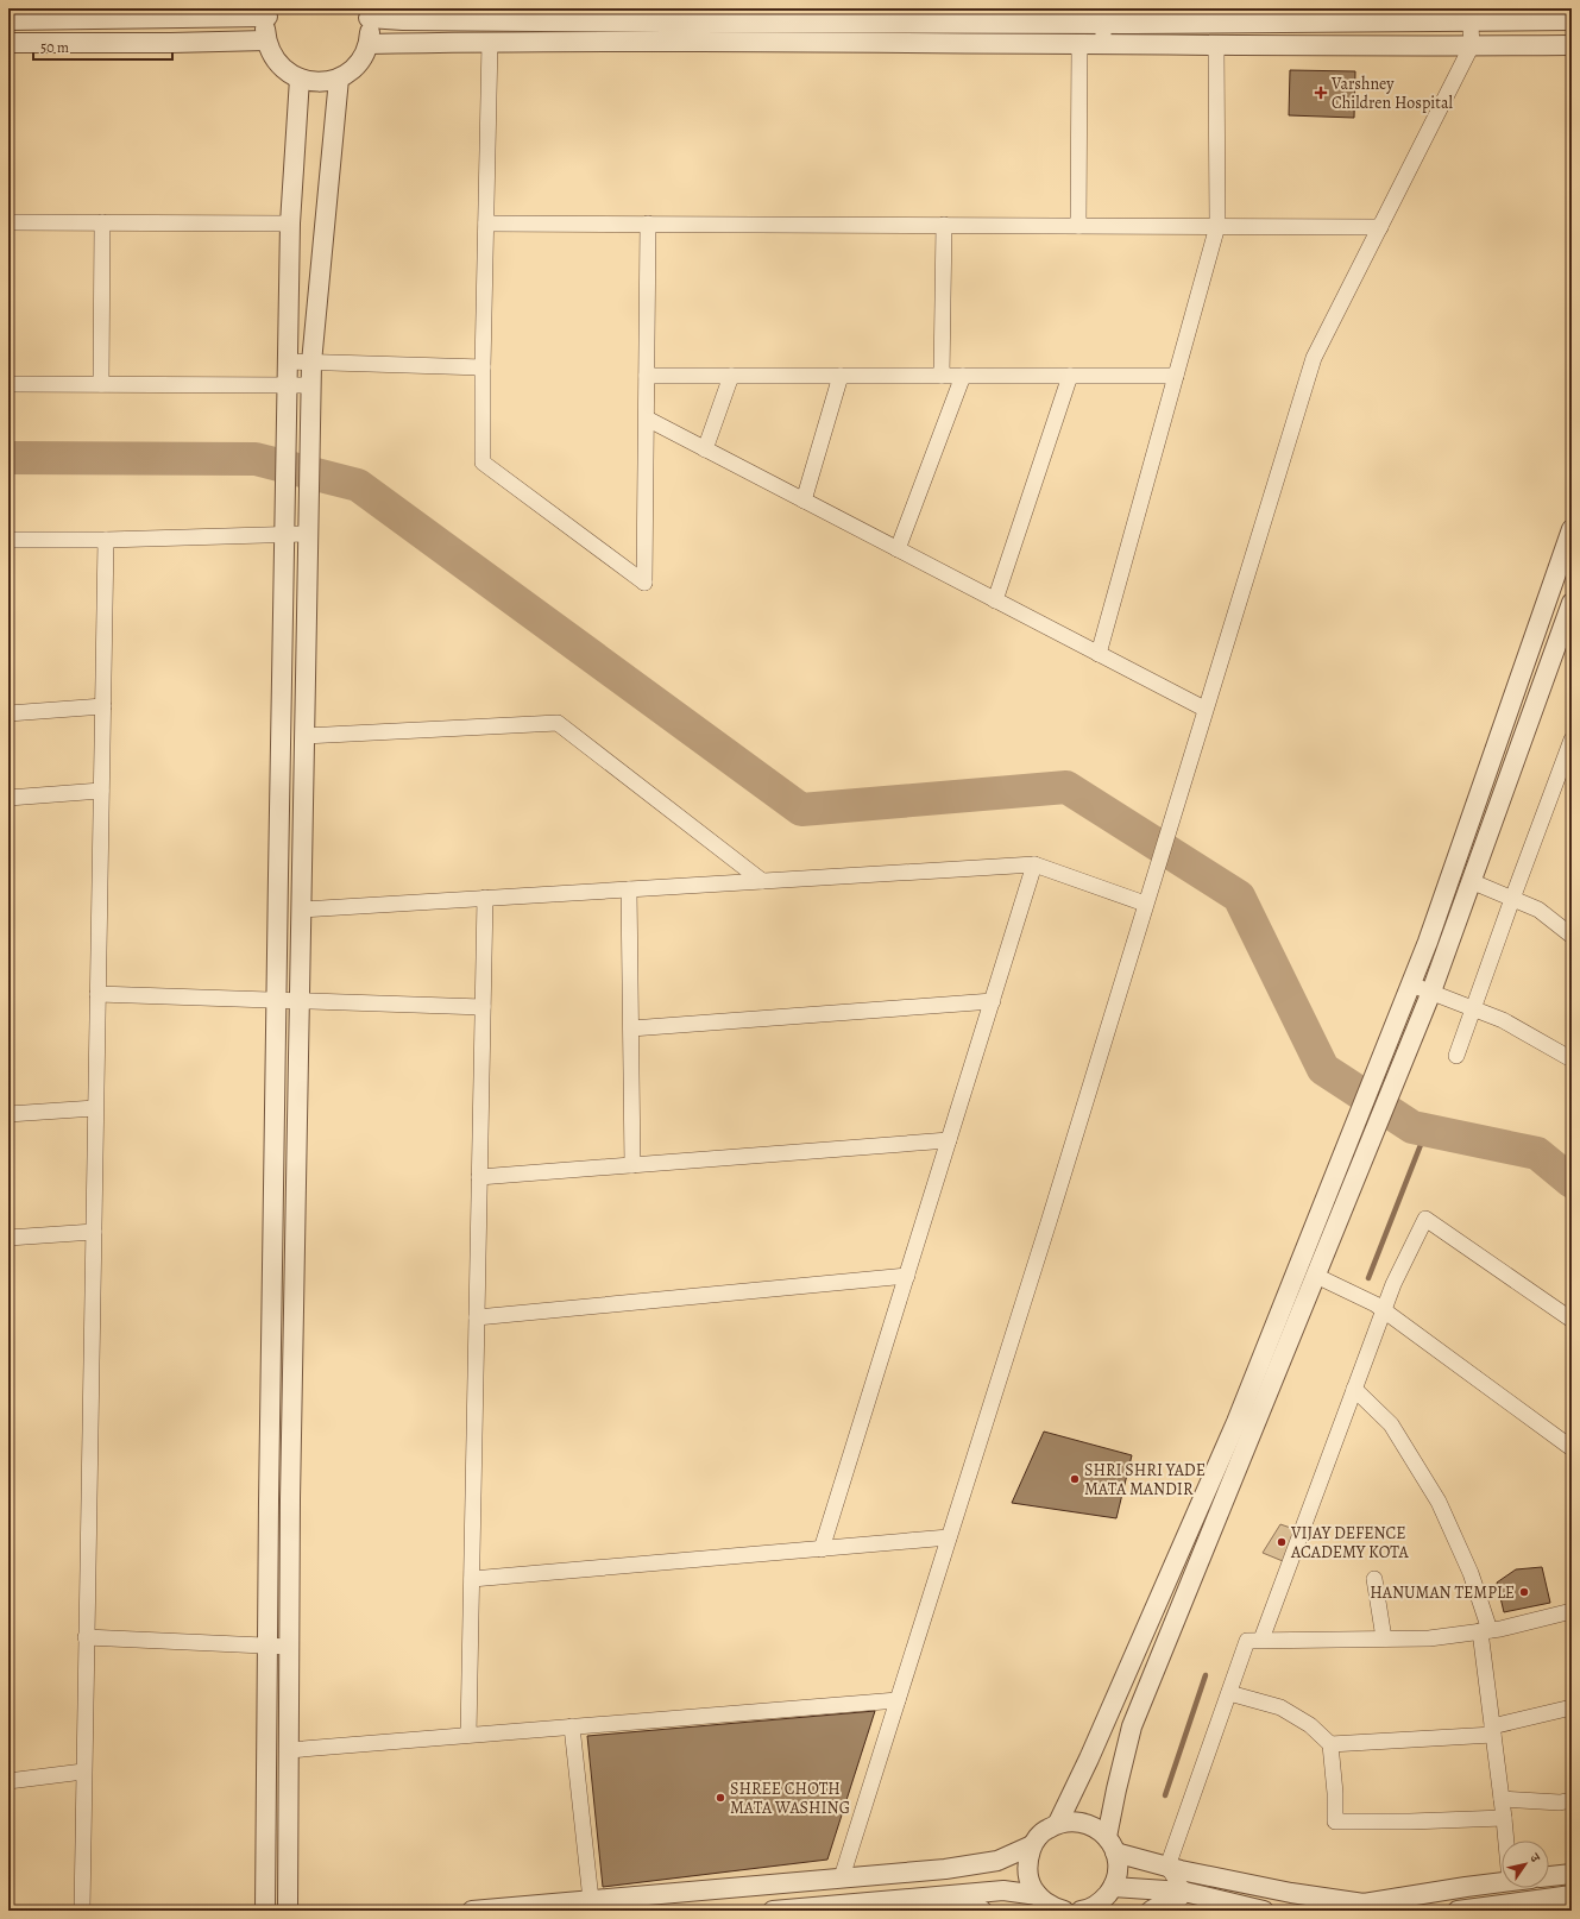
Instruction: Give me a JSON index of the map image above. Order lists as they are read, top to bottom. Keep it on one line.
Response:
{"places":{"health":["Varshney Children Hospital"],"other":["SHRI SHRI YADE MATA MANDIR","VIJAY DEFENCE ACADEMY KOTA","HANUMAN TEMPLE","SHREE CHOTH MATA WASHING"]},"scale_bar":"50 m","north":"top right"}
